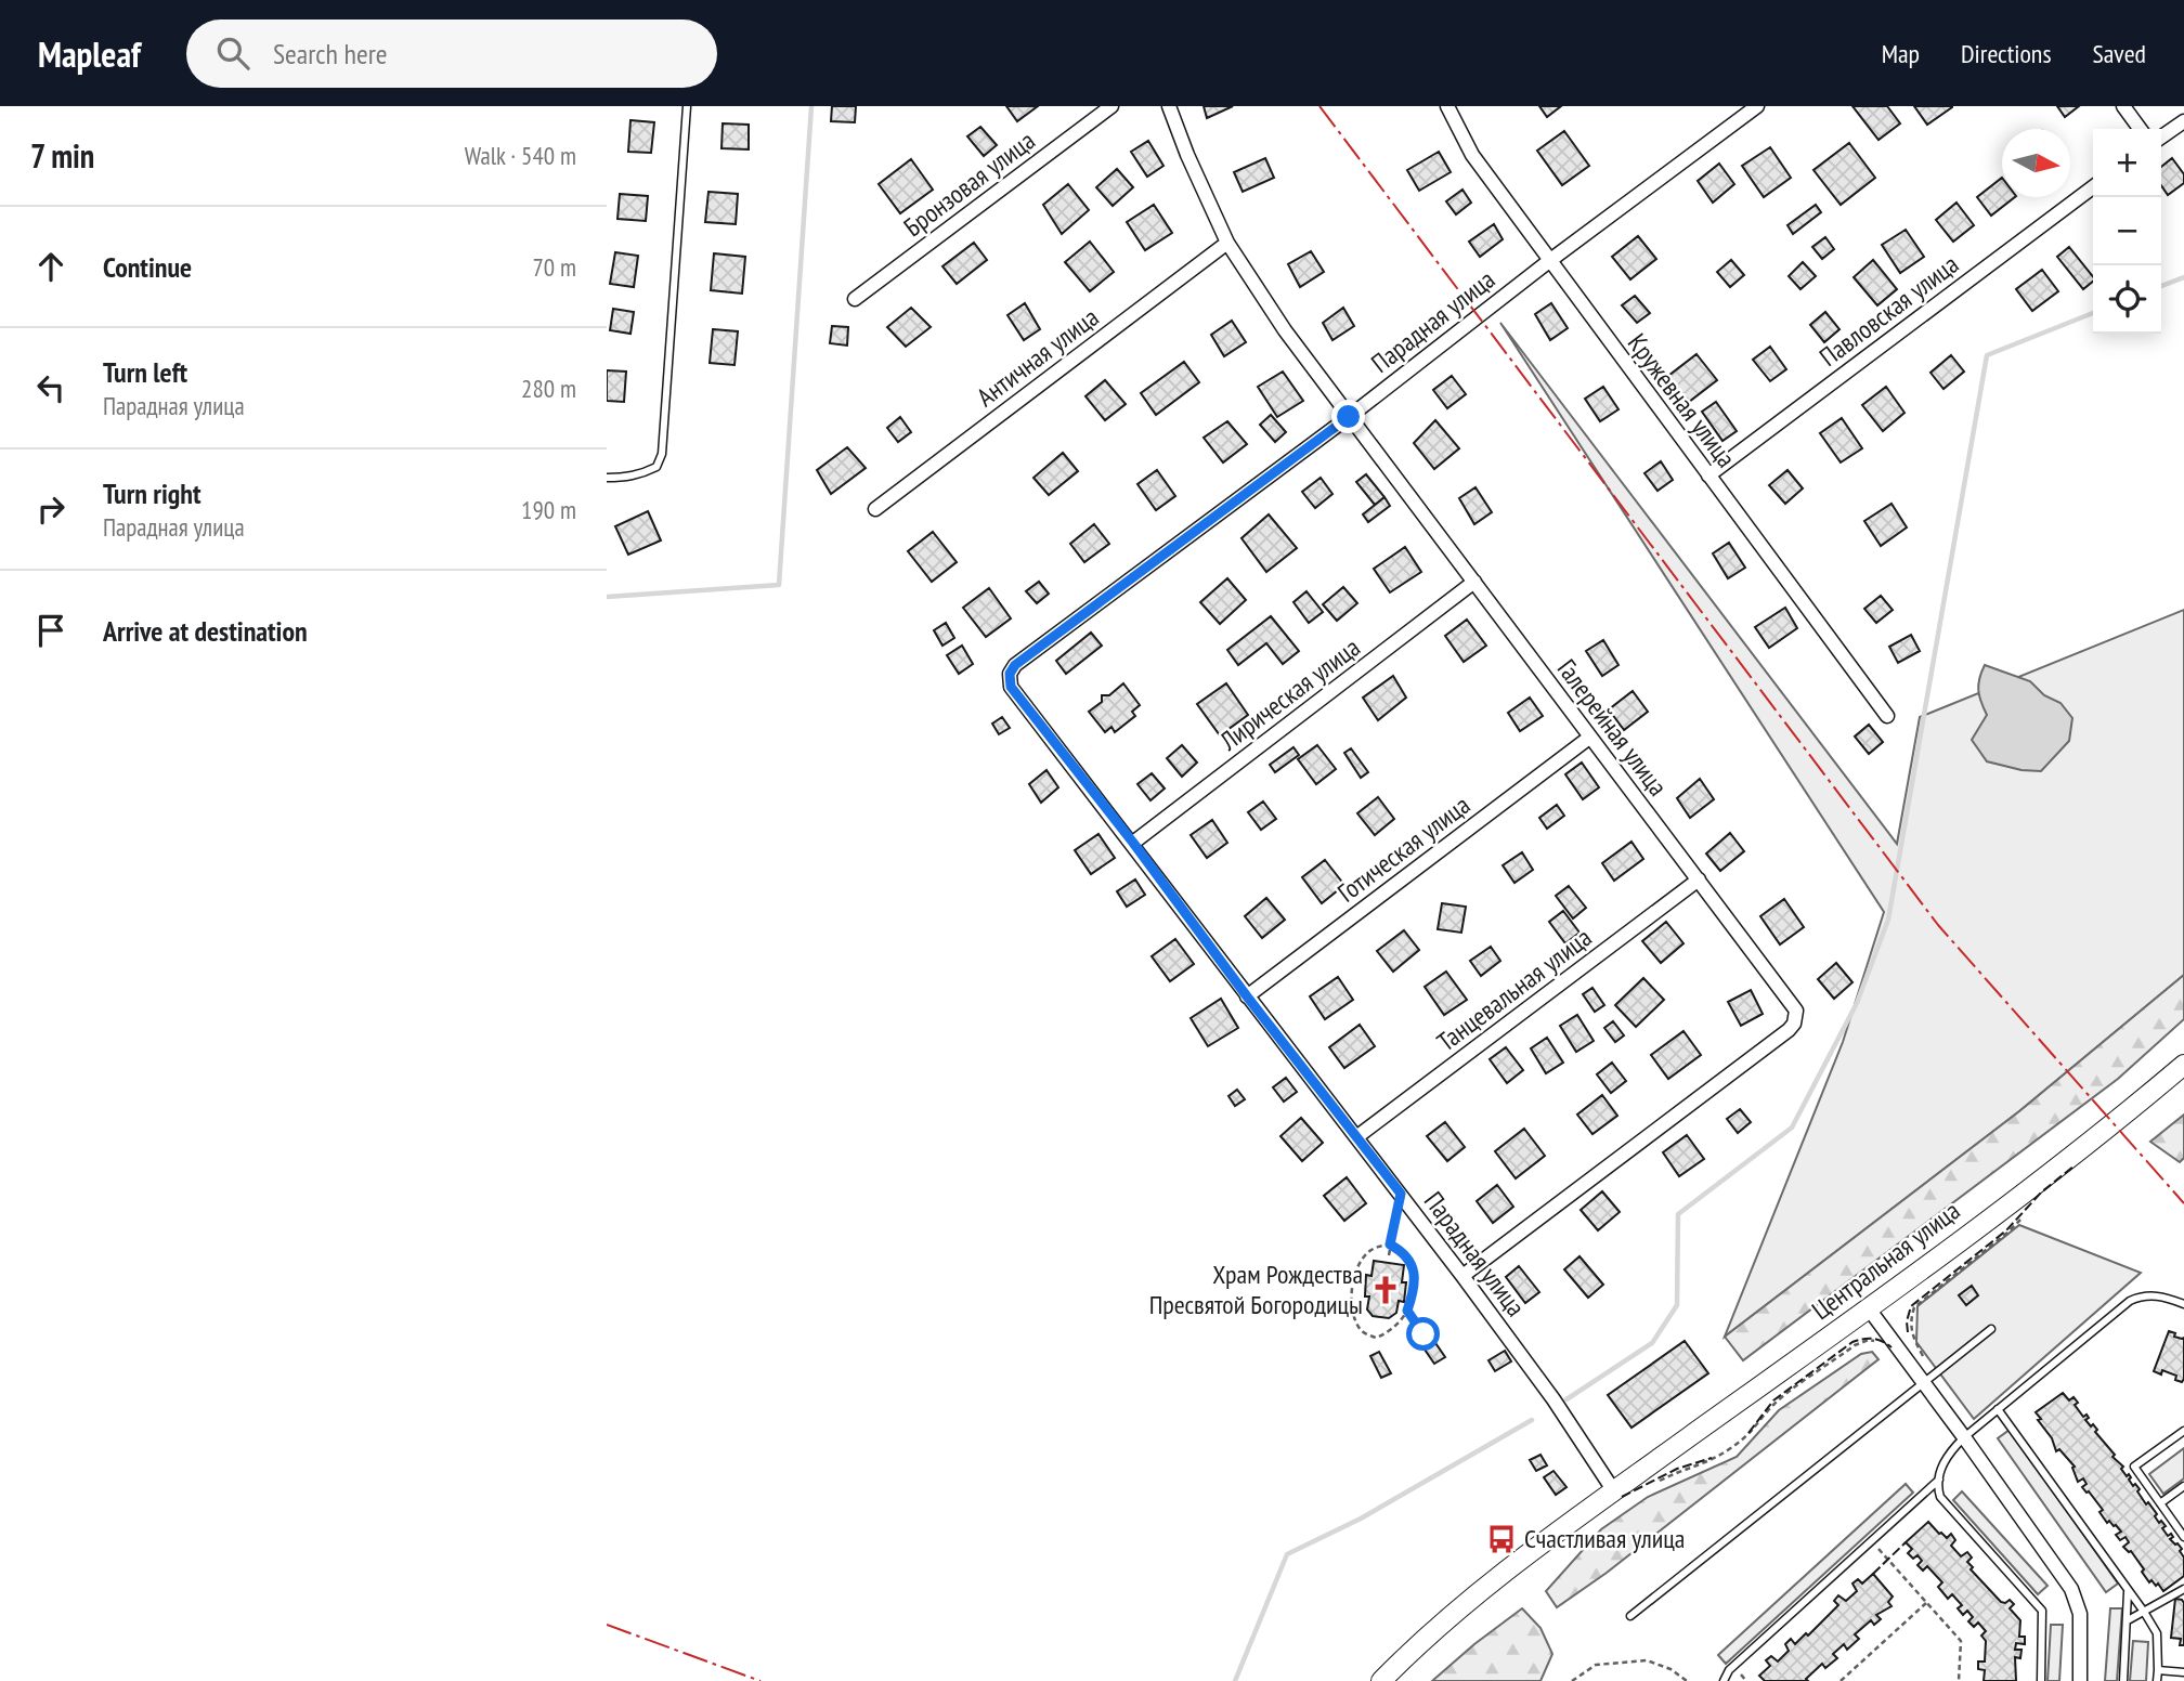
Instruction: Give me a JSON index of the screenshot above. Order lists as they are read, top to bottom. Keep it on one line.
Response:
{"streets":{"main road":["Центральная улица"],"street":["Бронзовая улица","Павловская улица","Парадная улица","Античная улица","Кружевная улица","Лирическая улица","Галерейная улица","Готическая улица","Танцевальная улица"]},"crossings":[["Павловская улица","Кружевная улица"],["Парадная улица","Кружевная улица"],["Парадная улица","Лирическая улица"],["Парадная улица","Галерейная улица"],["Парадная улица","Готическая улица"],["Парадная улица","Танцевальная улица"],["Парадная улица","Центральная улица"],["Античная улица","Галерейная улица"],["Лирическая улица","Галерейная улица"],["Галерейная улица","Готическая улица"],["Галерейная улица","Танцевальная улица"]],"places":{"church":["Храм Рождества Пресвятой Богородицы"],"bus stop":["Счастливая улица"]},"north":"right","page":{"header":"Mapleaf","search":"Search here","nav":["Map","Directions","Saved"],"heading":["7 min","Walk · 540 m"],"map_buttons":["+","−"],"list":[["Continue","70 m"],["Turn left","Парадная улица","280 m"],["Turn right","Парадная улица","190 m"],"Arrive at destination"]}}
